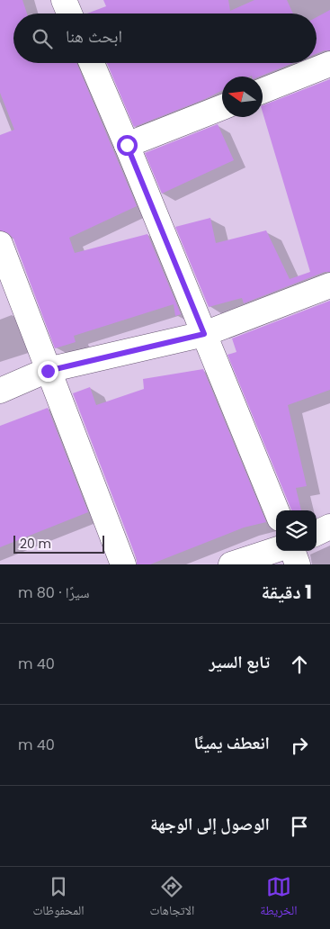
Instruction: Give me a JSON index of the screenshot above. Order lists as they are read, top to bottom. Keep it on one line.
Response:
{"scale_bar":"20 m","north":"left","page":{"search":"ابحث هنا","scale":"20 m","heading":["1 دقيقة","سيرًا · 80 m"],"list":[["تابع السير","40 m"],["انعطف يمينًا","40 m"],"الوصول إلى الوجهة"],"nav":["الخريطة","الاتجاهات","المحفوظات"]}}
